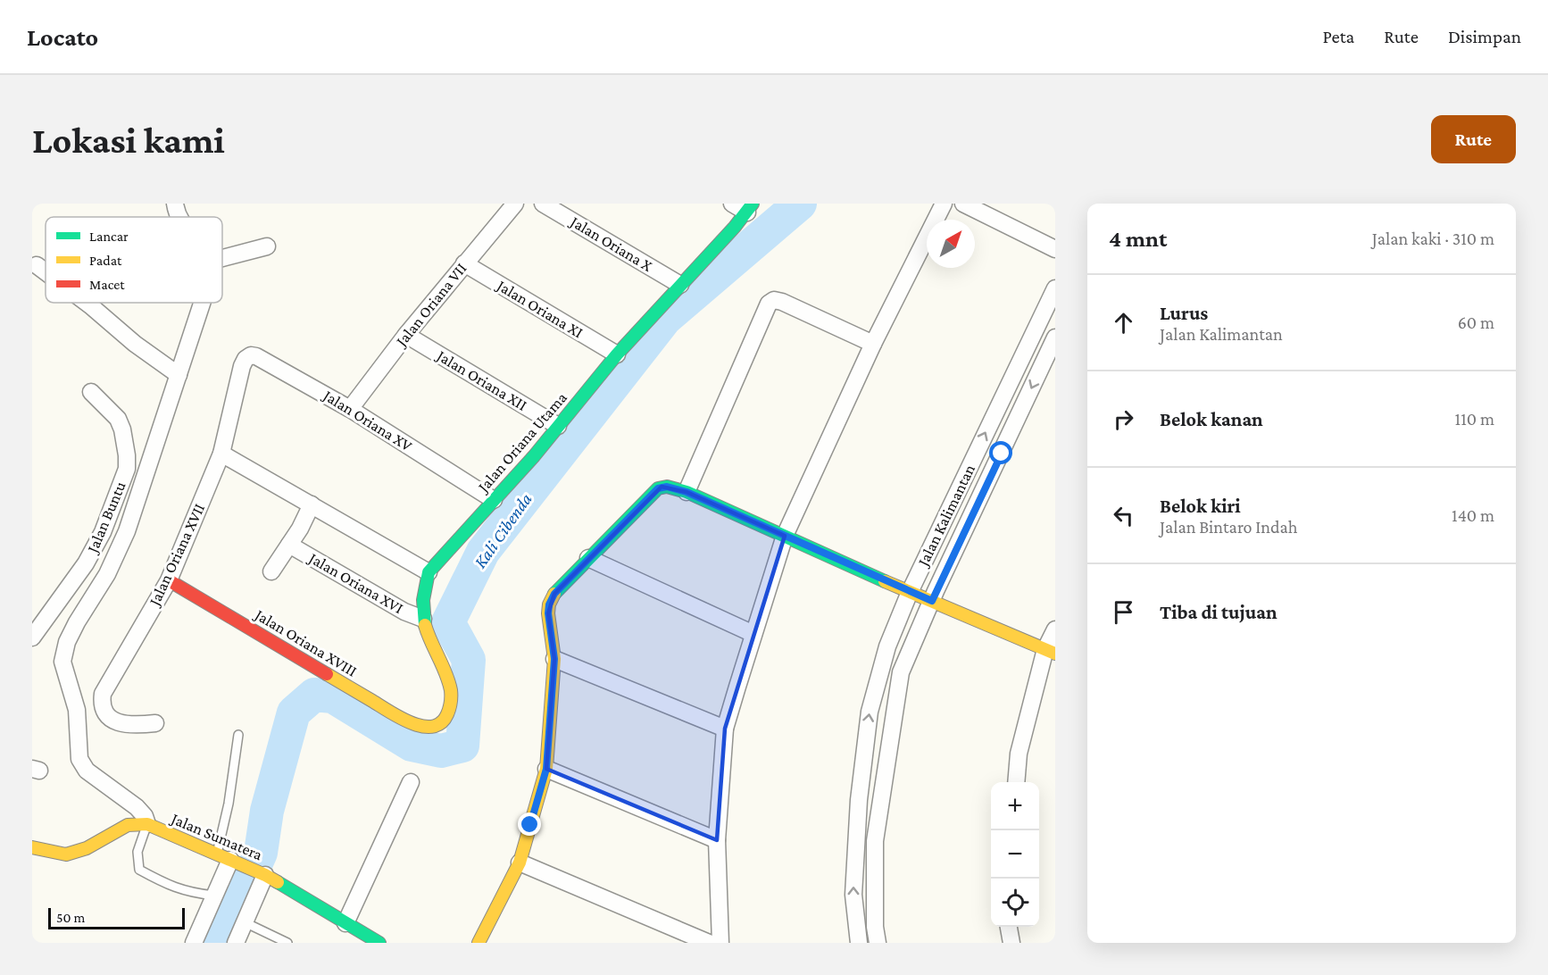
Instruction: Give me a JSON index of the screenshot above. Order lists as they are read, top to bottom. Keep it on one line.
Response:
{"streets":{"street":["Jalan Oriana X","Jalan Oriana VII","Jalan Oriana XI","Jalan Oriana XII","Jalan Oriana XV","Jalan Oriana Utama","Jalan Kalimantan","Jalan Buntu","Jalan Oriana XVII","Jalan Oriana XVI","Jalan Oriana XVIII","Jalan Sumatera"]},"crossings":[["Jalan Oriana X","Jalan Oriana Utama"],["Jalan Oriana VII","Jalan Oriana XI"],["Jalan Oriana VII","Jalan Oriana XII"],["Jalan Oriana VII","Jalan Oriana XV"],["Jalan Oriana XI","Jalan Oriana Utama"],["Jalan Oriana XII","Jalan Oriana Utama"],["Jalan Oriana XV","Jalan Oriana Utama"],["Jalan Oriana XV","Jalan Oriana XVII"],["Jalan Oriana XVII","Jalan Oriana XVIII"],["Jalan Oriana XVI","Jalan Oriana XVIII"]],"water":["Kali Cibenda"],"legend":["Lancar","Padat","Macet"],"scale_bar":"50 m","north":"top right","page":{"header":"Locato","nav":["Peta","Rute","Disimpan"],"buttons":"Rute","title":"Lokasi kami","heading":["4 mnt","Jalan kaki · 310 m"],"list":[["Lurus","Jalan Kalimantan","60 m"],["Belok kanan","110 m"],["Belok kiri","Jalan Bintaro Indah","140 m"],"Tiba di tujuan"],"map_buttons":["+","−"],"scale":"50 m"}}
